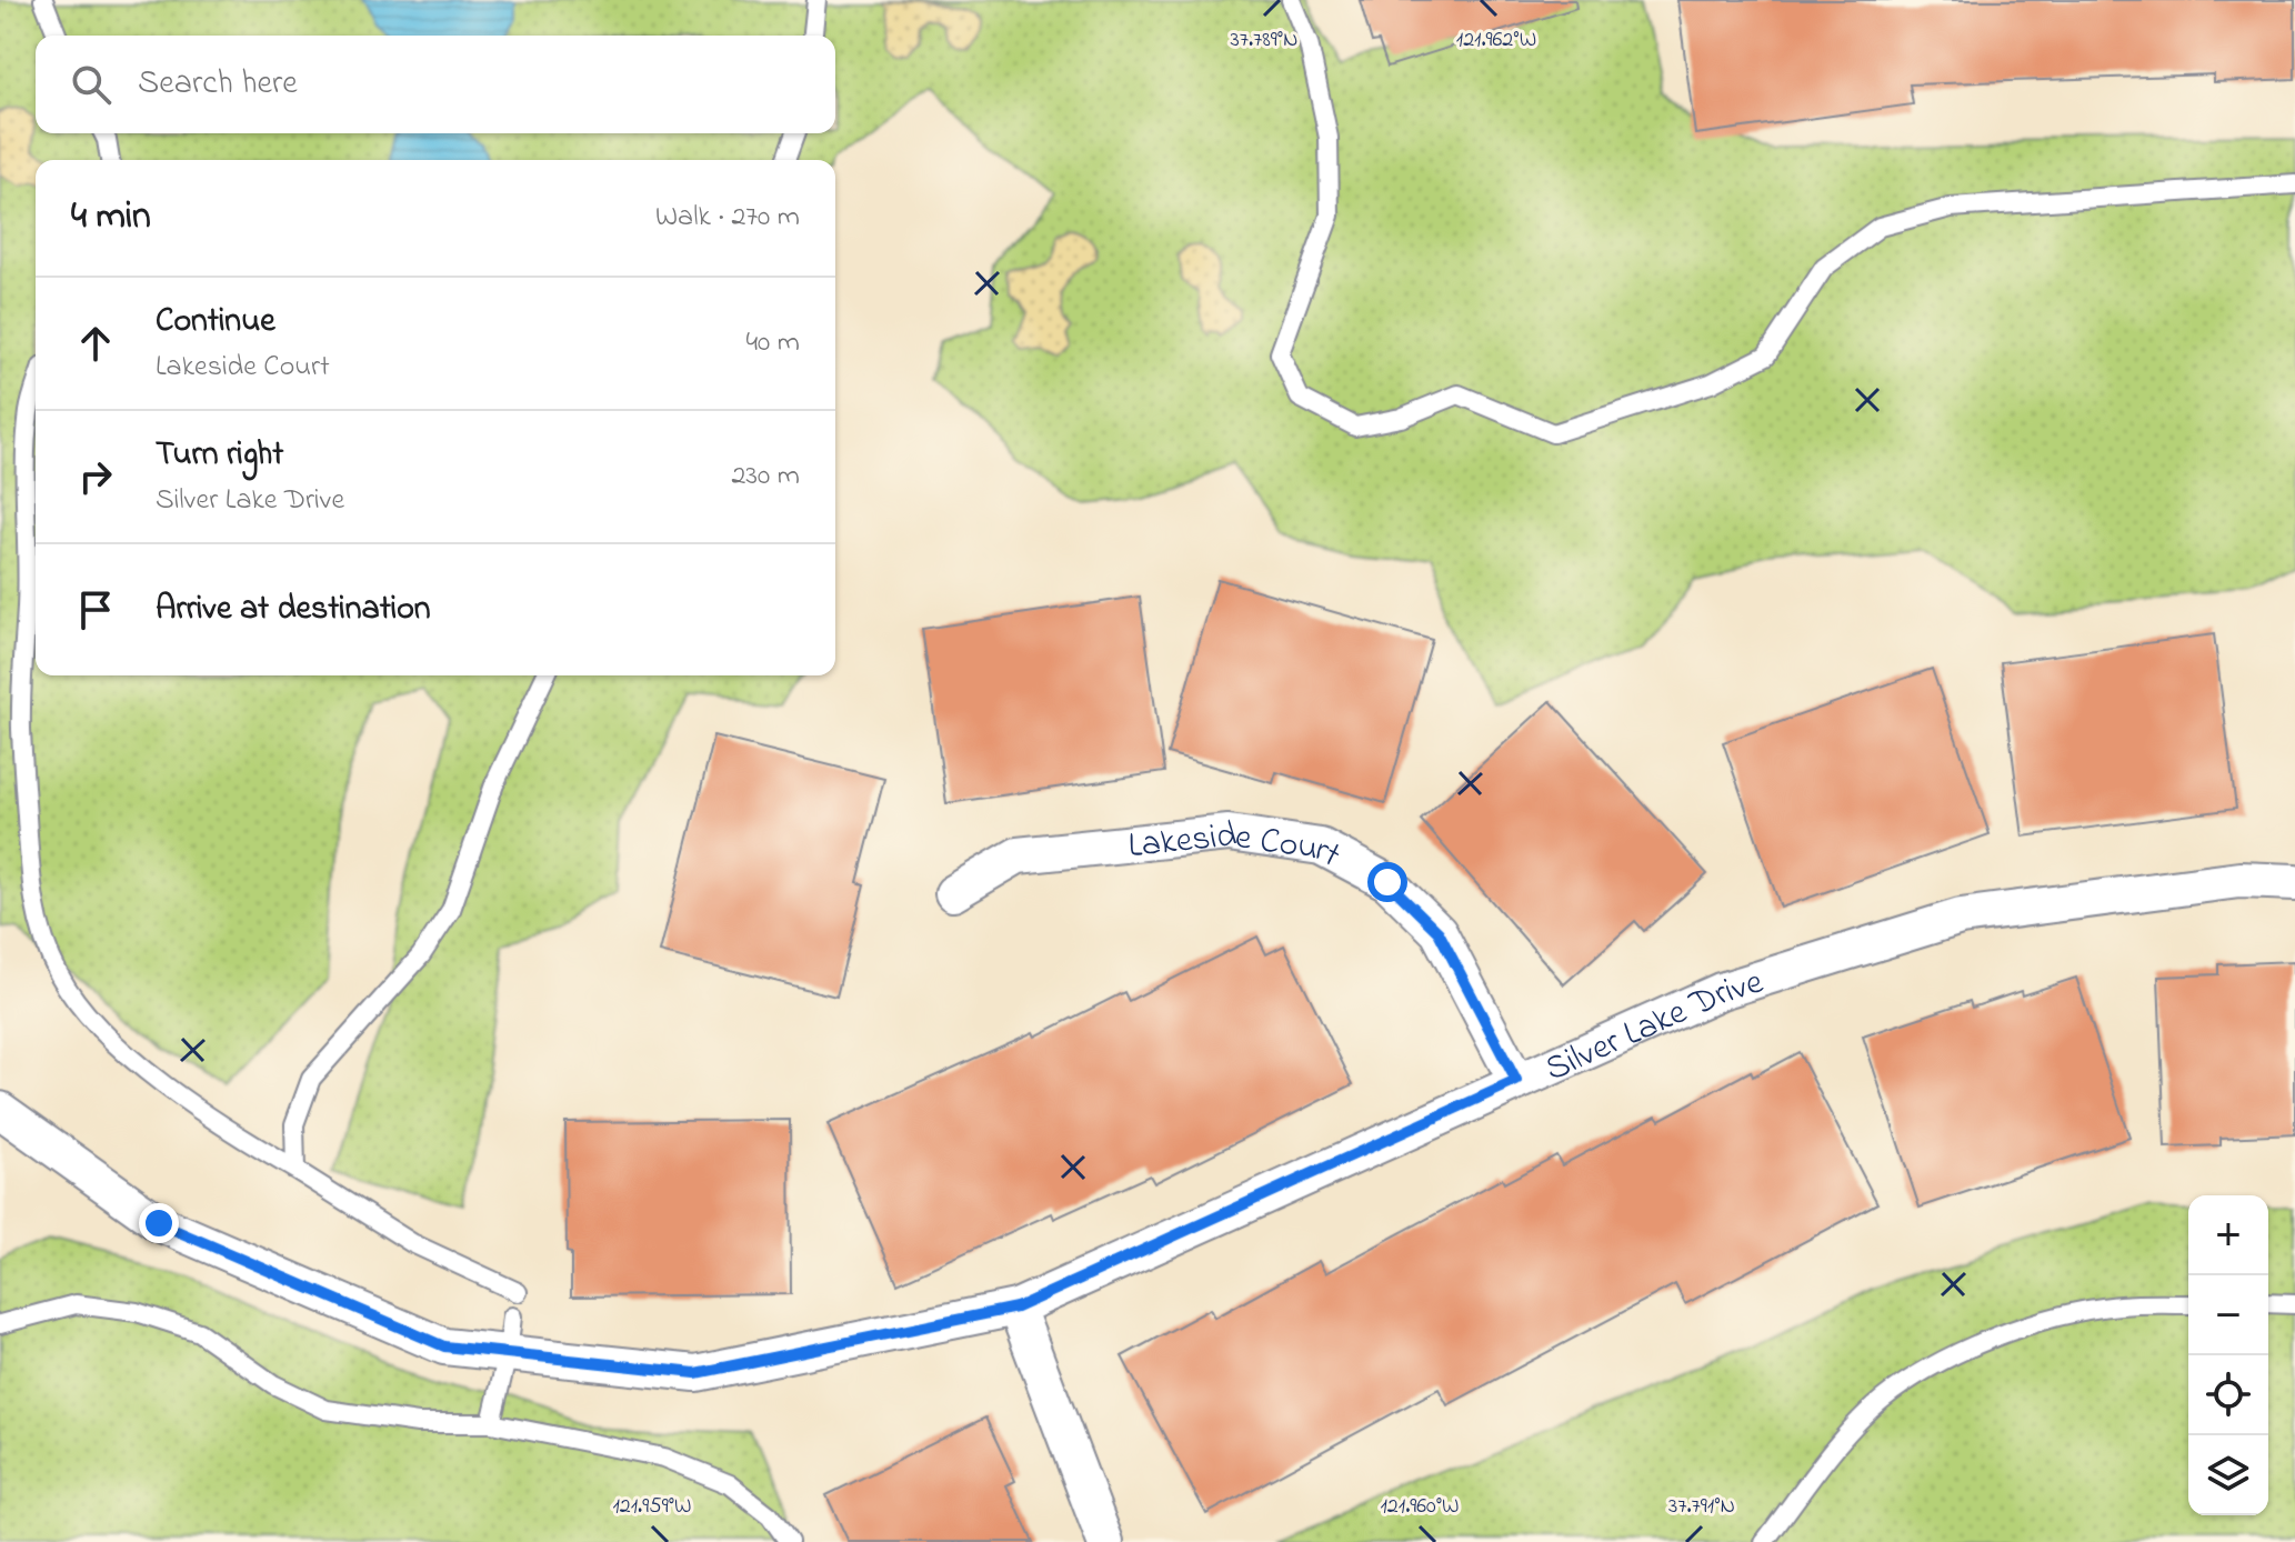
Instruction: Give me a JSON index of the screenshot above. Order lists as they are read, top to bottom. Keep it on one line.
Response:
{"streets":{"street":["Lakeside Court","Silver Lake Drive"]},"crossings":[["Lakeside Court","Silver Lake Drive"]],"page":{"search":"Search here","heading":["4 min","Walk · 270 m"],"list":[["Continue","Lakeside Court","40 m"],["Turn right","Silver Lake Drive","230 m"],"Arrive at destination"],"map_buttons":["+","−"]},"coordinates":["37.789°N","121.962°W","121.959°W","121.960°W","37.791°N"]}
